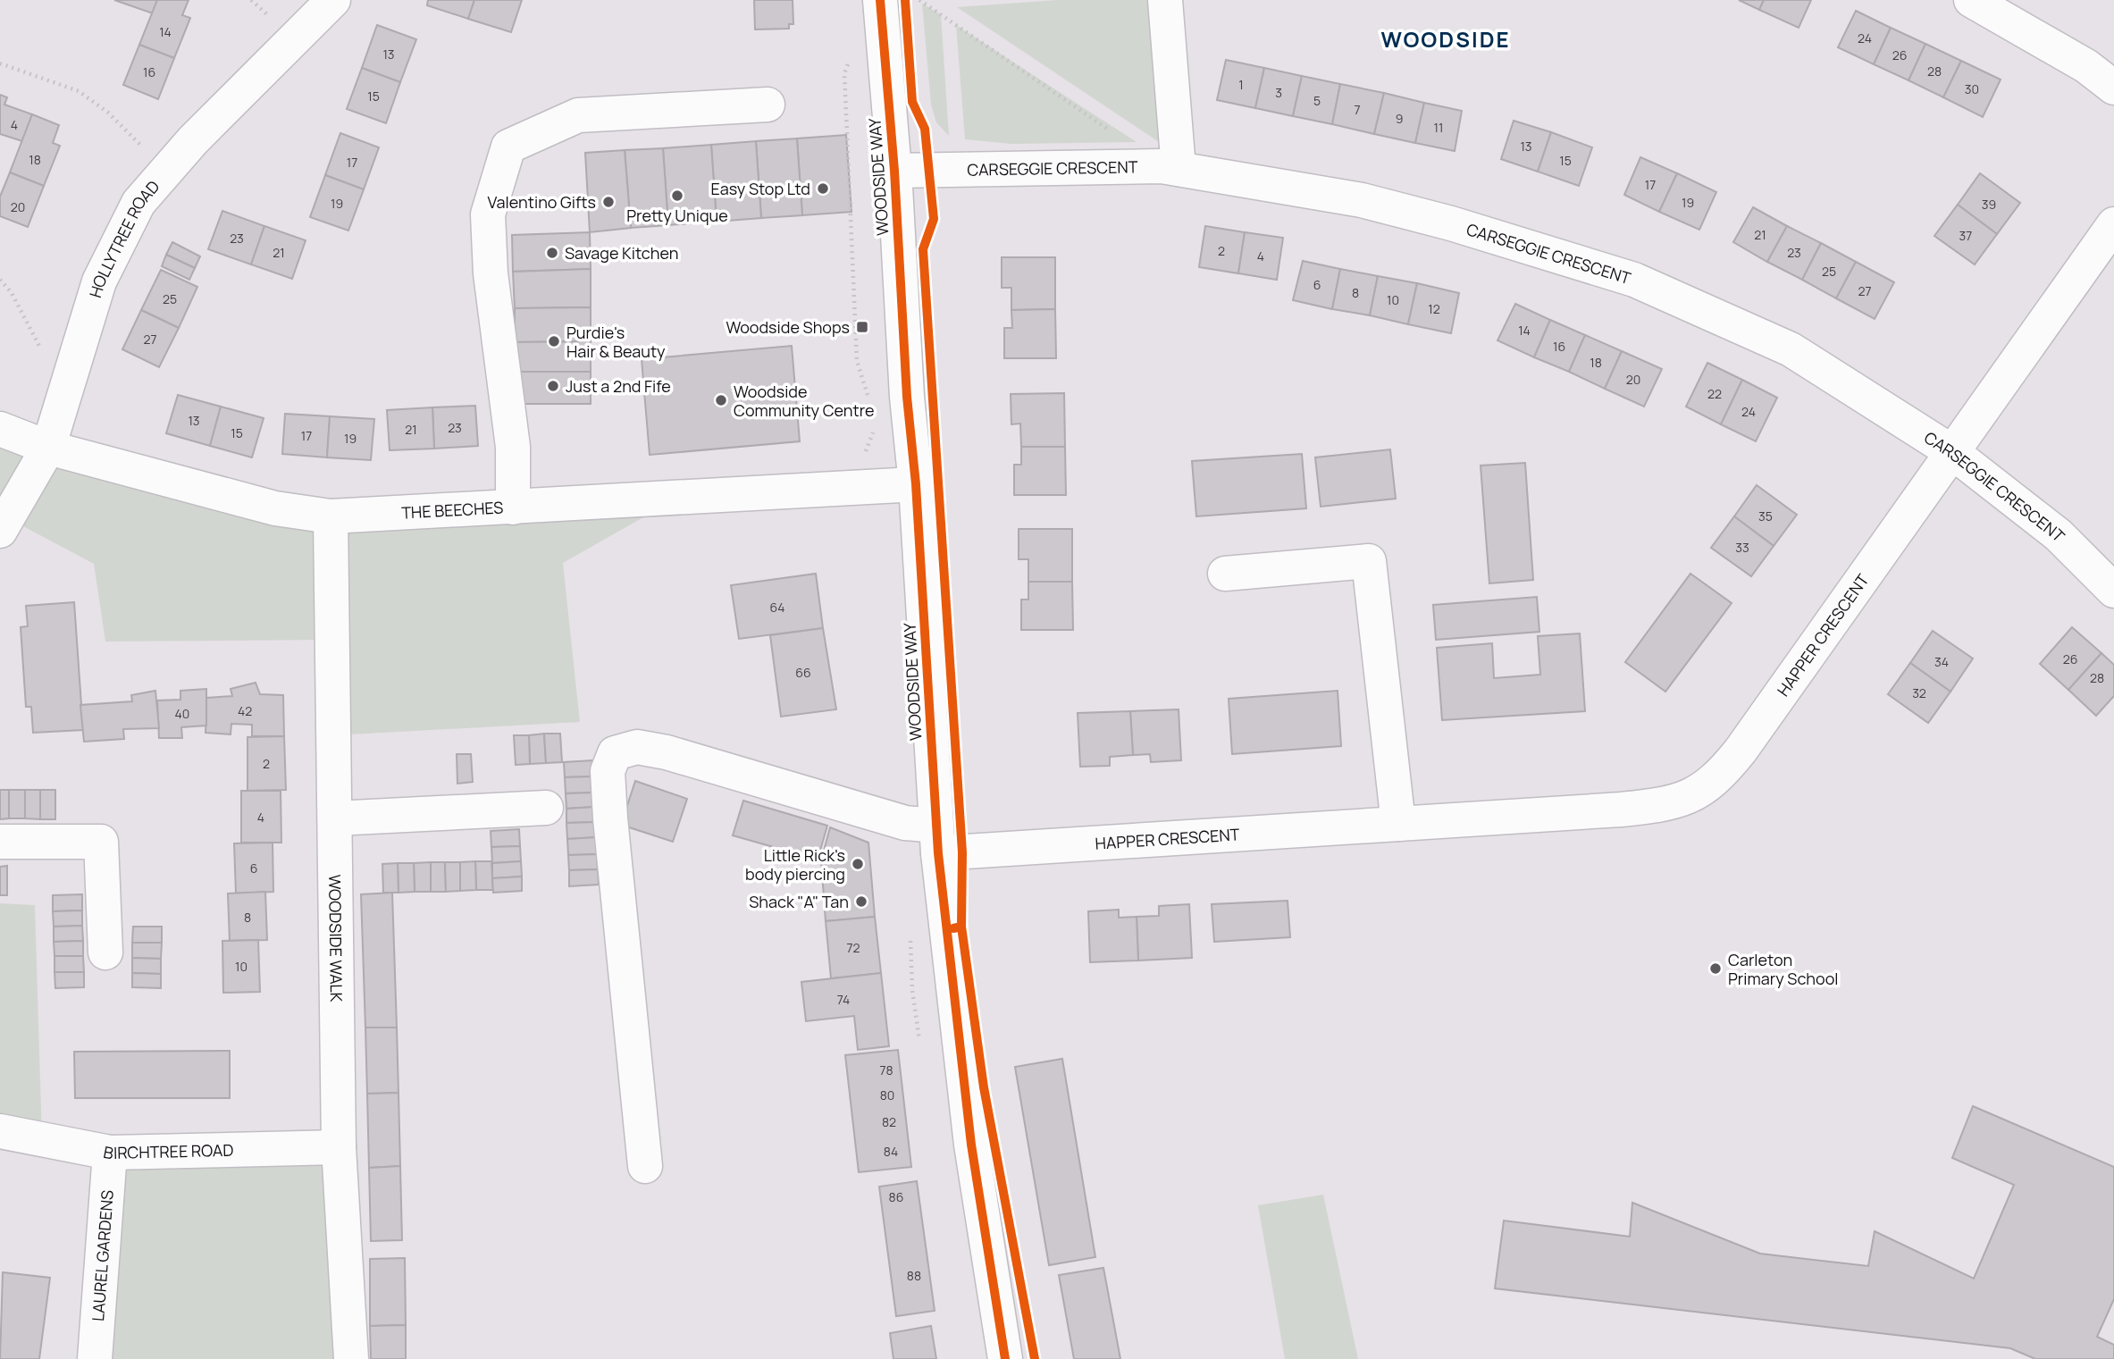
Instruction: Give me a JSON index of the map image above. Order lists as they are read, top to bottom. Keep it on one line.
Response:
{"streets":{"street":["CARSEGGIE CRESCENT","WOODSIDE WAY","HOLLYTREE ROAD","THE BEECHES","HAPPER CRESCENT","WOODSIDE WALK","BIRCHTREE ROAD","LAUREL GARDENS"]},"crossings":[["CARSEGGIE CRESCENT","WOODSIDE WAY"],["CARSEGGIE CRESCENT","HAPPER CRESCENT"],["WOODSIDE WAY","THE BEECHES"],["WOODSIDE WAY","HAPPER CRESCENT"],["HOLLYTREE ROAD","THE BEECHES"],["THE BEECHES","WOODSIDE WALK"],["WOODSIDE WALK","BIRCHTREE ROAD"],["BIRCHTREE ROAD","LAUREL GARDENS"]],"districts":["WOODSIDE"],"places":{"other":["Easy Stop Ltd","Pretty Unique","Valentino Gifts","Savage Kitchen","Purdie's Hair & Beauty","Just a 2nd Fife","Woodside Community Centre","Little Rick's body piercing","Shack \"A\" Tan","Carleton Primary School"],"transit":["Woodside Shops"]},"house_numbers":["14","24","13","26","28","16","1","30","3","15","5","7","9","4","11","13","18","15","17","17","19","19","39","20","21","37","23","2","21","23","4","25","6","27","8","25","10","12","14","27","16","18","20","22","24","13","23","21","15","17","19","35","33","64","26","34","66","28","32","42","40","2","4","6","8","72","10","74","78","80","82","84","86","88"]}
